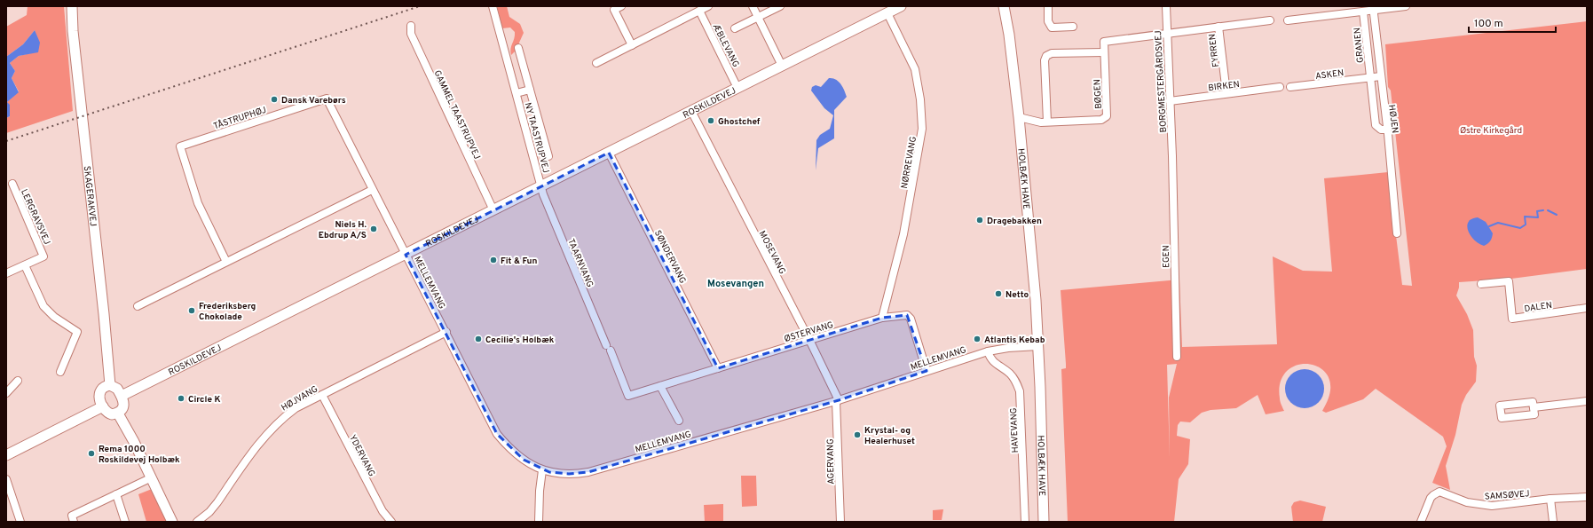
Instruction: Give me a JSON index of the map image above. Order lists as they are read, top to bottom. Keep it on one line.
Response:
{"streets":{"street":["ÆBLEVANG","GRANEN","FYRREN","ASKEN","BORGMESTERGÅRDSVEJ","BIRKEN","BØGEN","ROSKILDEVEJ","GAMMEL TAASTRUPVEJ","TÅSTRUPHØJ","HØJEN","NY TAASTRUPVEJ","NØRREVANG","HOLBÆK HAVE","SKAGERAKVEJ","LERGRAVSVEJ","MOSEVANG","SØNDERVANG","EGEN","TAARNVANG","MELLEMVANG","DALEN","ØSTERVANG","HØJVANG","HAVEVANG","YDERVANG","AGERVANG","SAMSØVEJ"]},"crossings":[["ÆBLEVANG","ROSKILDEVEJ"],["GRANEN","ASKEN"],["FYRREN","BORGMESTERGÅRDSVEJ"],["FYRREN","BIRKEN"],["ASKEN","HØJEN"],["BORGMESTERGÅRDSVEJ","BIRKEN"],["BORGMESTERGÅRDSVEJ","EGEN"],["BØGEN","HOLBÆK HAVE"],["ROSKILDEVEJ","GAMMEL TAASTRUPVEJ"],["ROSKILDEVEJ","TÅSTRUPHØJ"],["ROSKILDEVEJ","NY TAASTRUPVEJ"],["ROSKILDEVEJ","NØRREVANG"],["ROSKILDEVEJ","SKAGERAKVEJ"],["ROSKILDEVEJ","MOSEVANG"],["ROSKILDEVEJ","SØNDERVANG"],["ROSKILDEVEJ","TAARNVANG"],["ROSKILDEVEJ","MELLEMVANG"],["TÅSTRUPHØJ","MELLEMVANG"],["NY TAASTRUPVEJ","TAARNVANG"],["NØRREVANG","ØSTERVANG"],["HOLBÆK HAVE","MELLEMVANG"],["MOSEVANG","MELLEMVANG"],["MOSEVANG","ØSTERVANG"],["MOSEVANG","AGERVANG"],["SØNDERVANG","ØSTERVANG"],["TAARNVANG","ØSTERVANG"],["MELLEMVANG","ØSTERVANG"],["MELLEMVANG","HØJVANG"],["MELLEMVANG","HAVEVANG"],["MELLEMVANG","AGERVANG"],["HØJVANG","YDERVANG"]],"districts":["Mosevangen"],"parks":["Østre Kirkegård"],"places":["Dansk Varebørs","Ghostchef","Dragebakken","Niels H. Ebdrup A/S","Fit & Fun","Netto","Frederiksberg Chokolade","Cecilie's Holbæk","Atlantis Kebab","Circle K","Krystal- og Healerhuset","Rema 1000 Roskildevej Holbæk"],"scale_bar":"100 m"}
